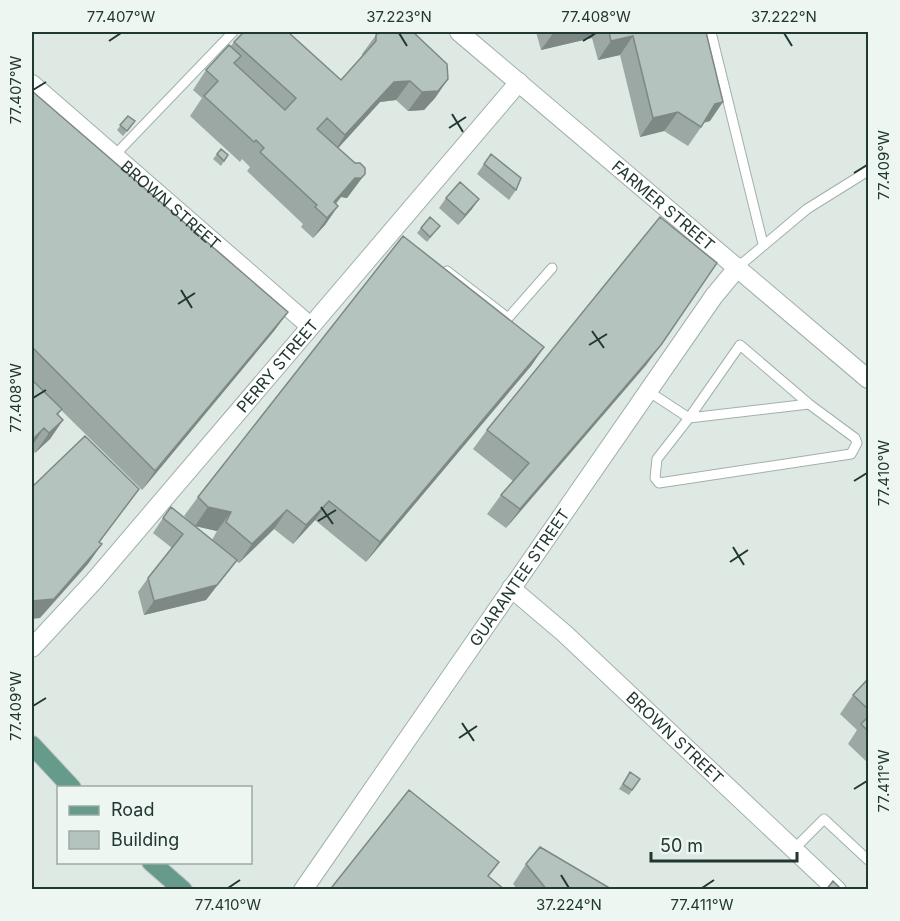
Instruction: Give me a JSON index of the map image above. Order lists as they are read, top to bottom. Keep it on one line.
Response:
{"streets":{"street":["FARMER STREET","BROWN STREET","PERRY STREET","GUARANTEE STREET"]},"crossings":[["FARMER STREET","PERRY STREET"],["FARMER STREET","GUARANTEE STREET"],["BROWN STREET","PERRY STREET"],["BROWN STREET","GUARANTEE STREET"]],"legend":["Road","Building"],"scale_bar":"50 m","coordinates":["77.407°W","37.223°N","77.408°W","37.222°N","77.409°W","77.410°W","77.411°W","37.224°N"]}
